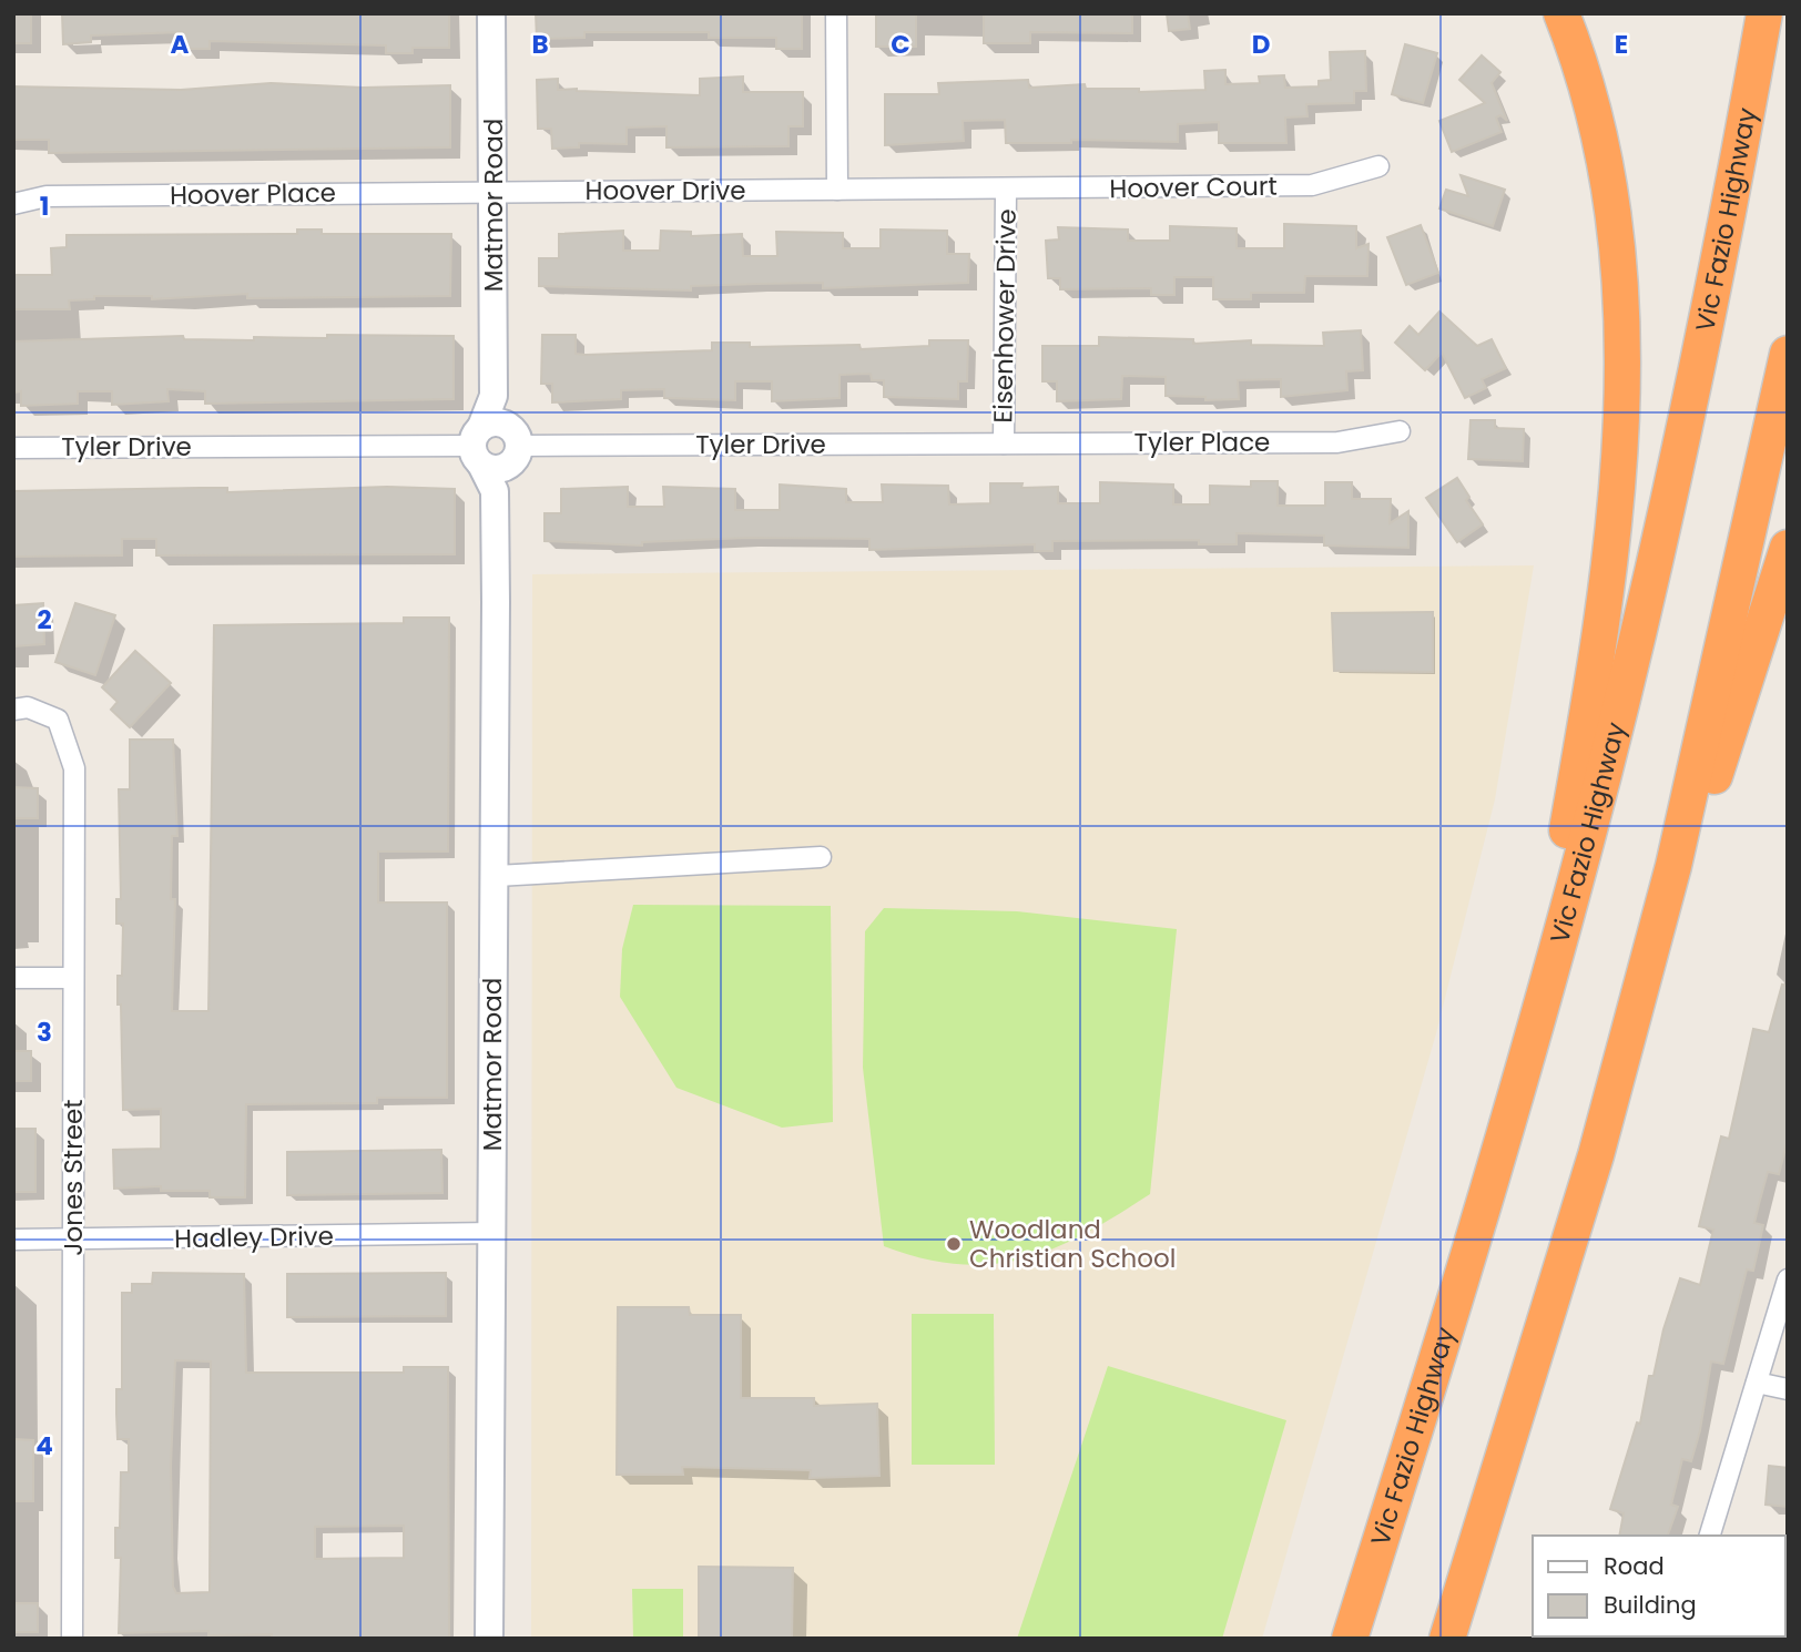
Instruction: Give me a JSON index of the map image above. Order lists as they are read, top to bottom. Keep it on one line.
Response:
{"streets":{"highway":["Vic Fazio Highway"],"street":["Hoover Court","Hoover Drive","Hoover Place","Matmor Road","Eisenhower Drive","Tyler Place","Tyler Drive","Jones Street","Hadley Drive"]},"crossings":[["Hoover Court","Hoover Drive"],["Hoover Court","Eisenhower Drive"],["Hoover Drive","Hoover Place"],["Hoover Drive","Matmor Road"],["Hoover Drive","Eisenhower Drive"],["Hoover Place","Matmor Road"],["Matmor Road","Tyler Drive"],["Matmor Road","Hadley Drive"],["Eisenhower Drive","Tyler Place"],["Eisenhower Drive","Tyler Drive"],["Tyler Place","Tyler Drive"],["Jones Street","Hadley Drive"]],"places":["Woodland Christian School"],"legend":["Road","Building"],"grid":{"columns":["A","B","C","D","E"],"rows":["1","2","3","4"]}}
